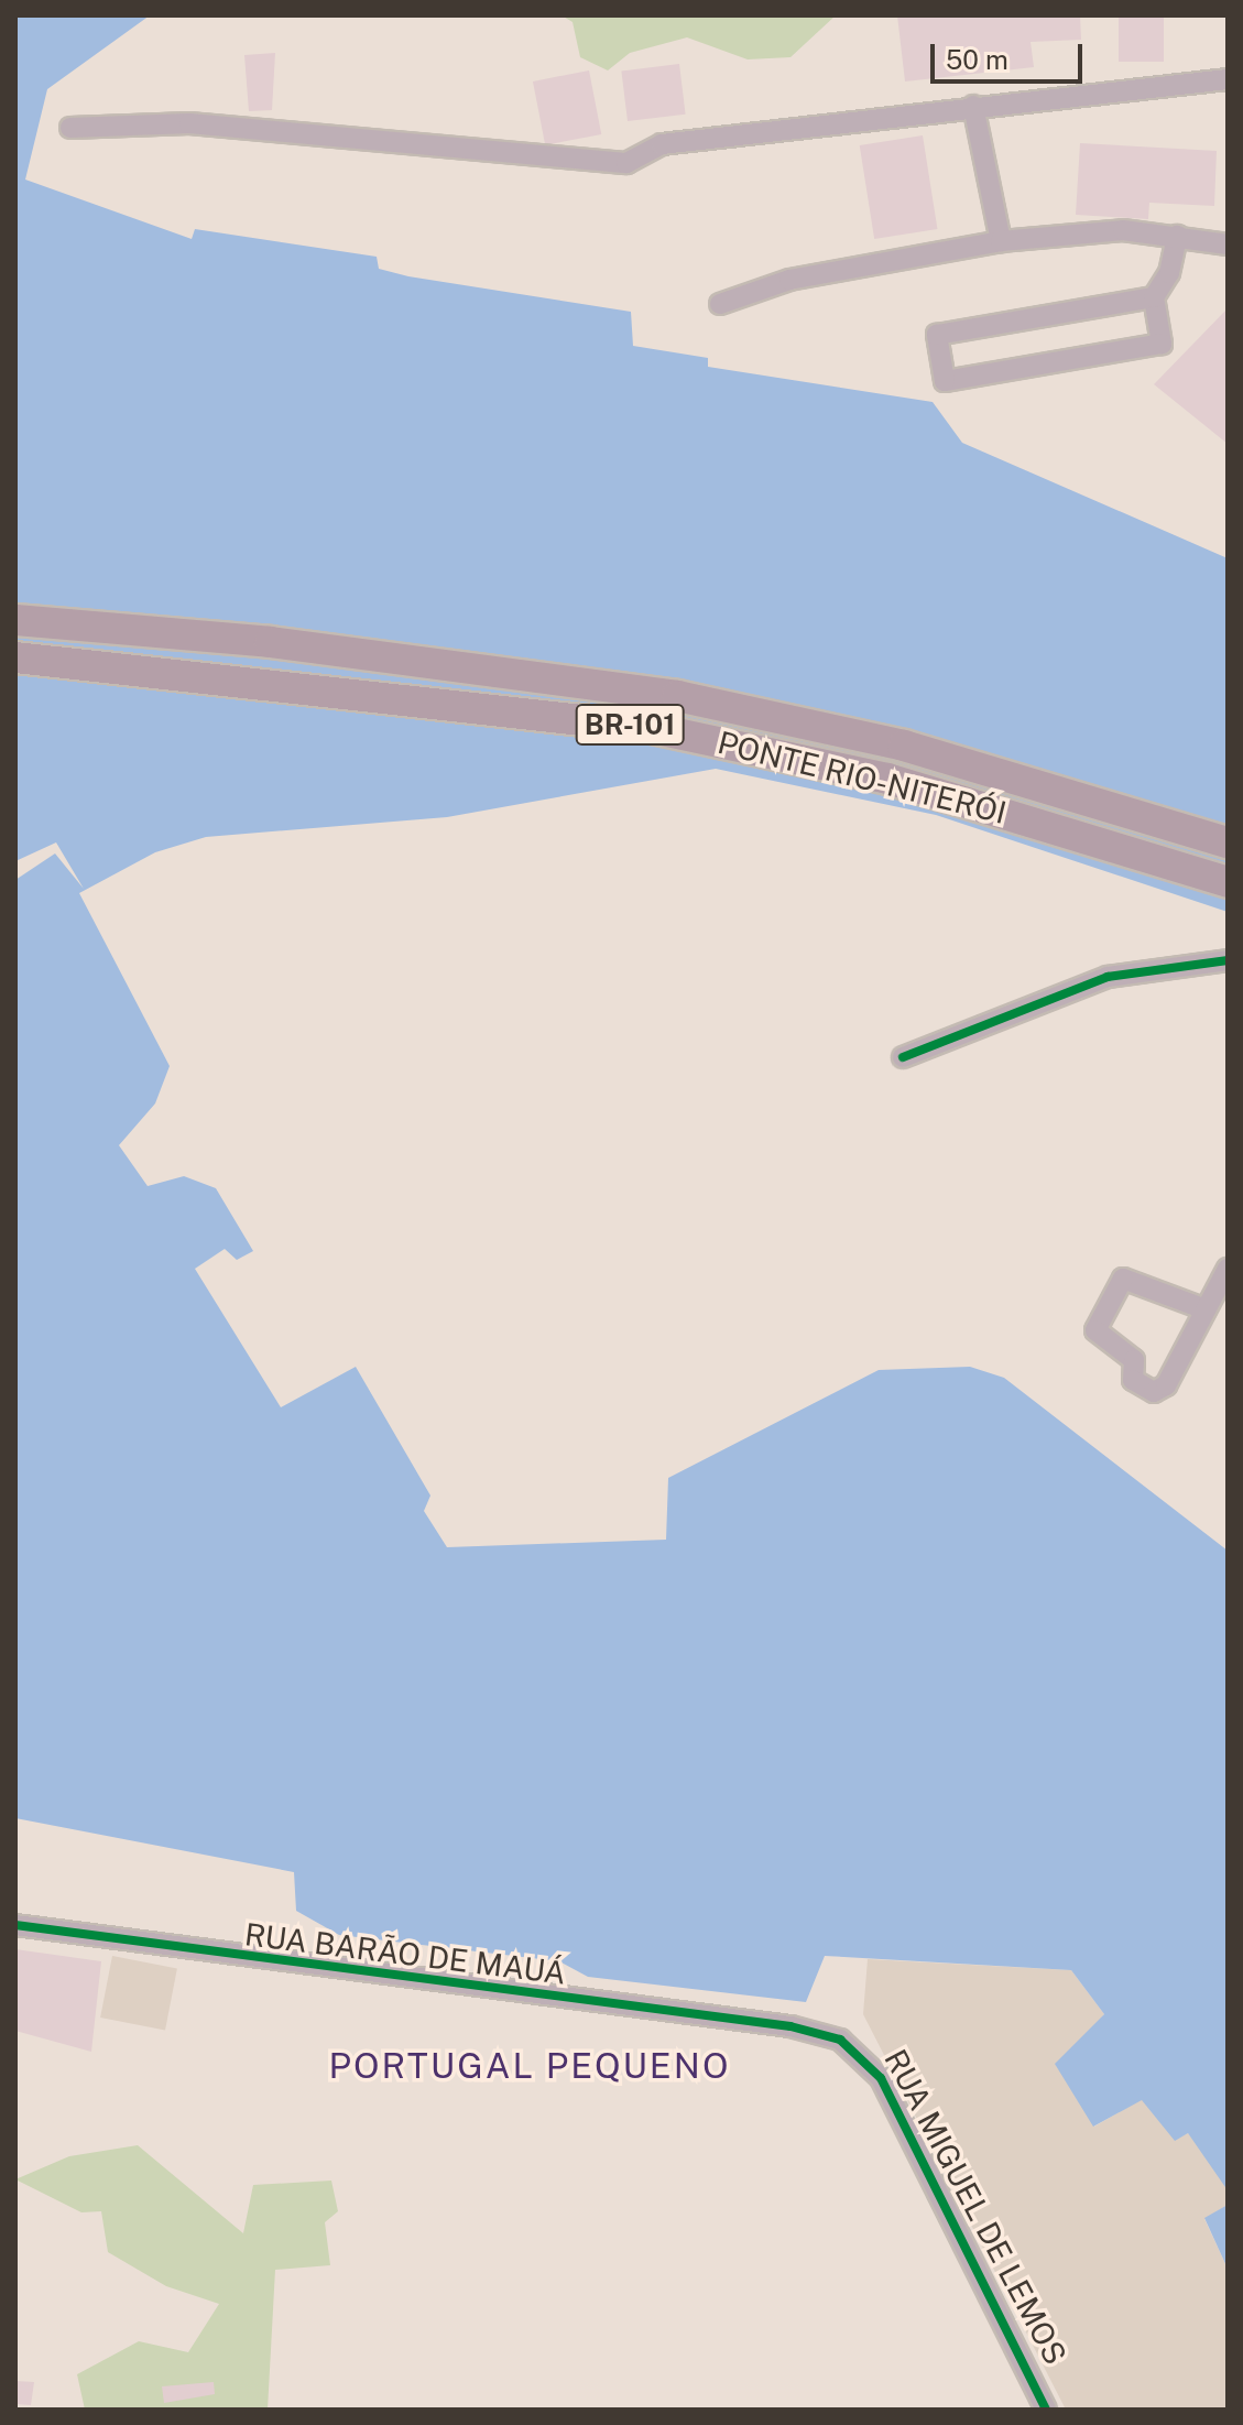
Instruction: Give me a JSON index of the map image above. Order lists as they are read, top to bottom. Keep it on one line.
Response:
{"streets":{"highway":["BR-101","PONTE RIO-NITERÓI"],"street":["RUA BARÃO DE MAUÁ","RUA MIGUEL DE LEMOS"]},"crossings":[["RUA BARÃO DE MAUÁ","RUA MIGUEL DE LEMOS"]],"districts":["PORTUGAL PEQUENO"],"scale_bar":"50 m"}
